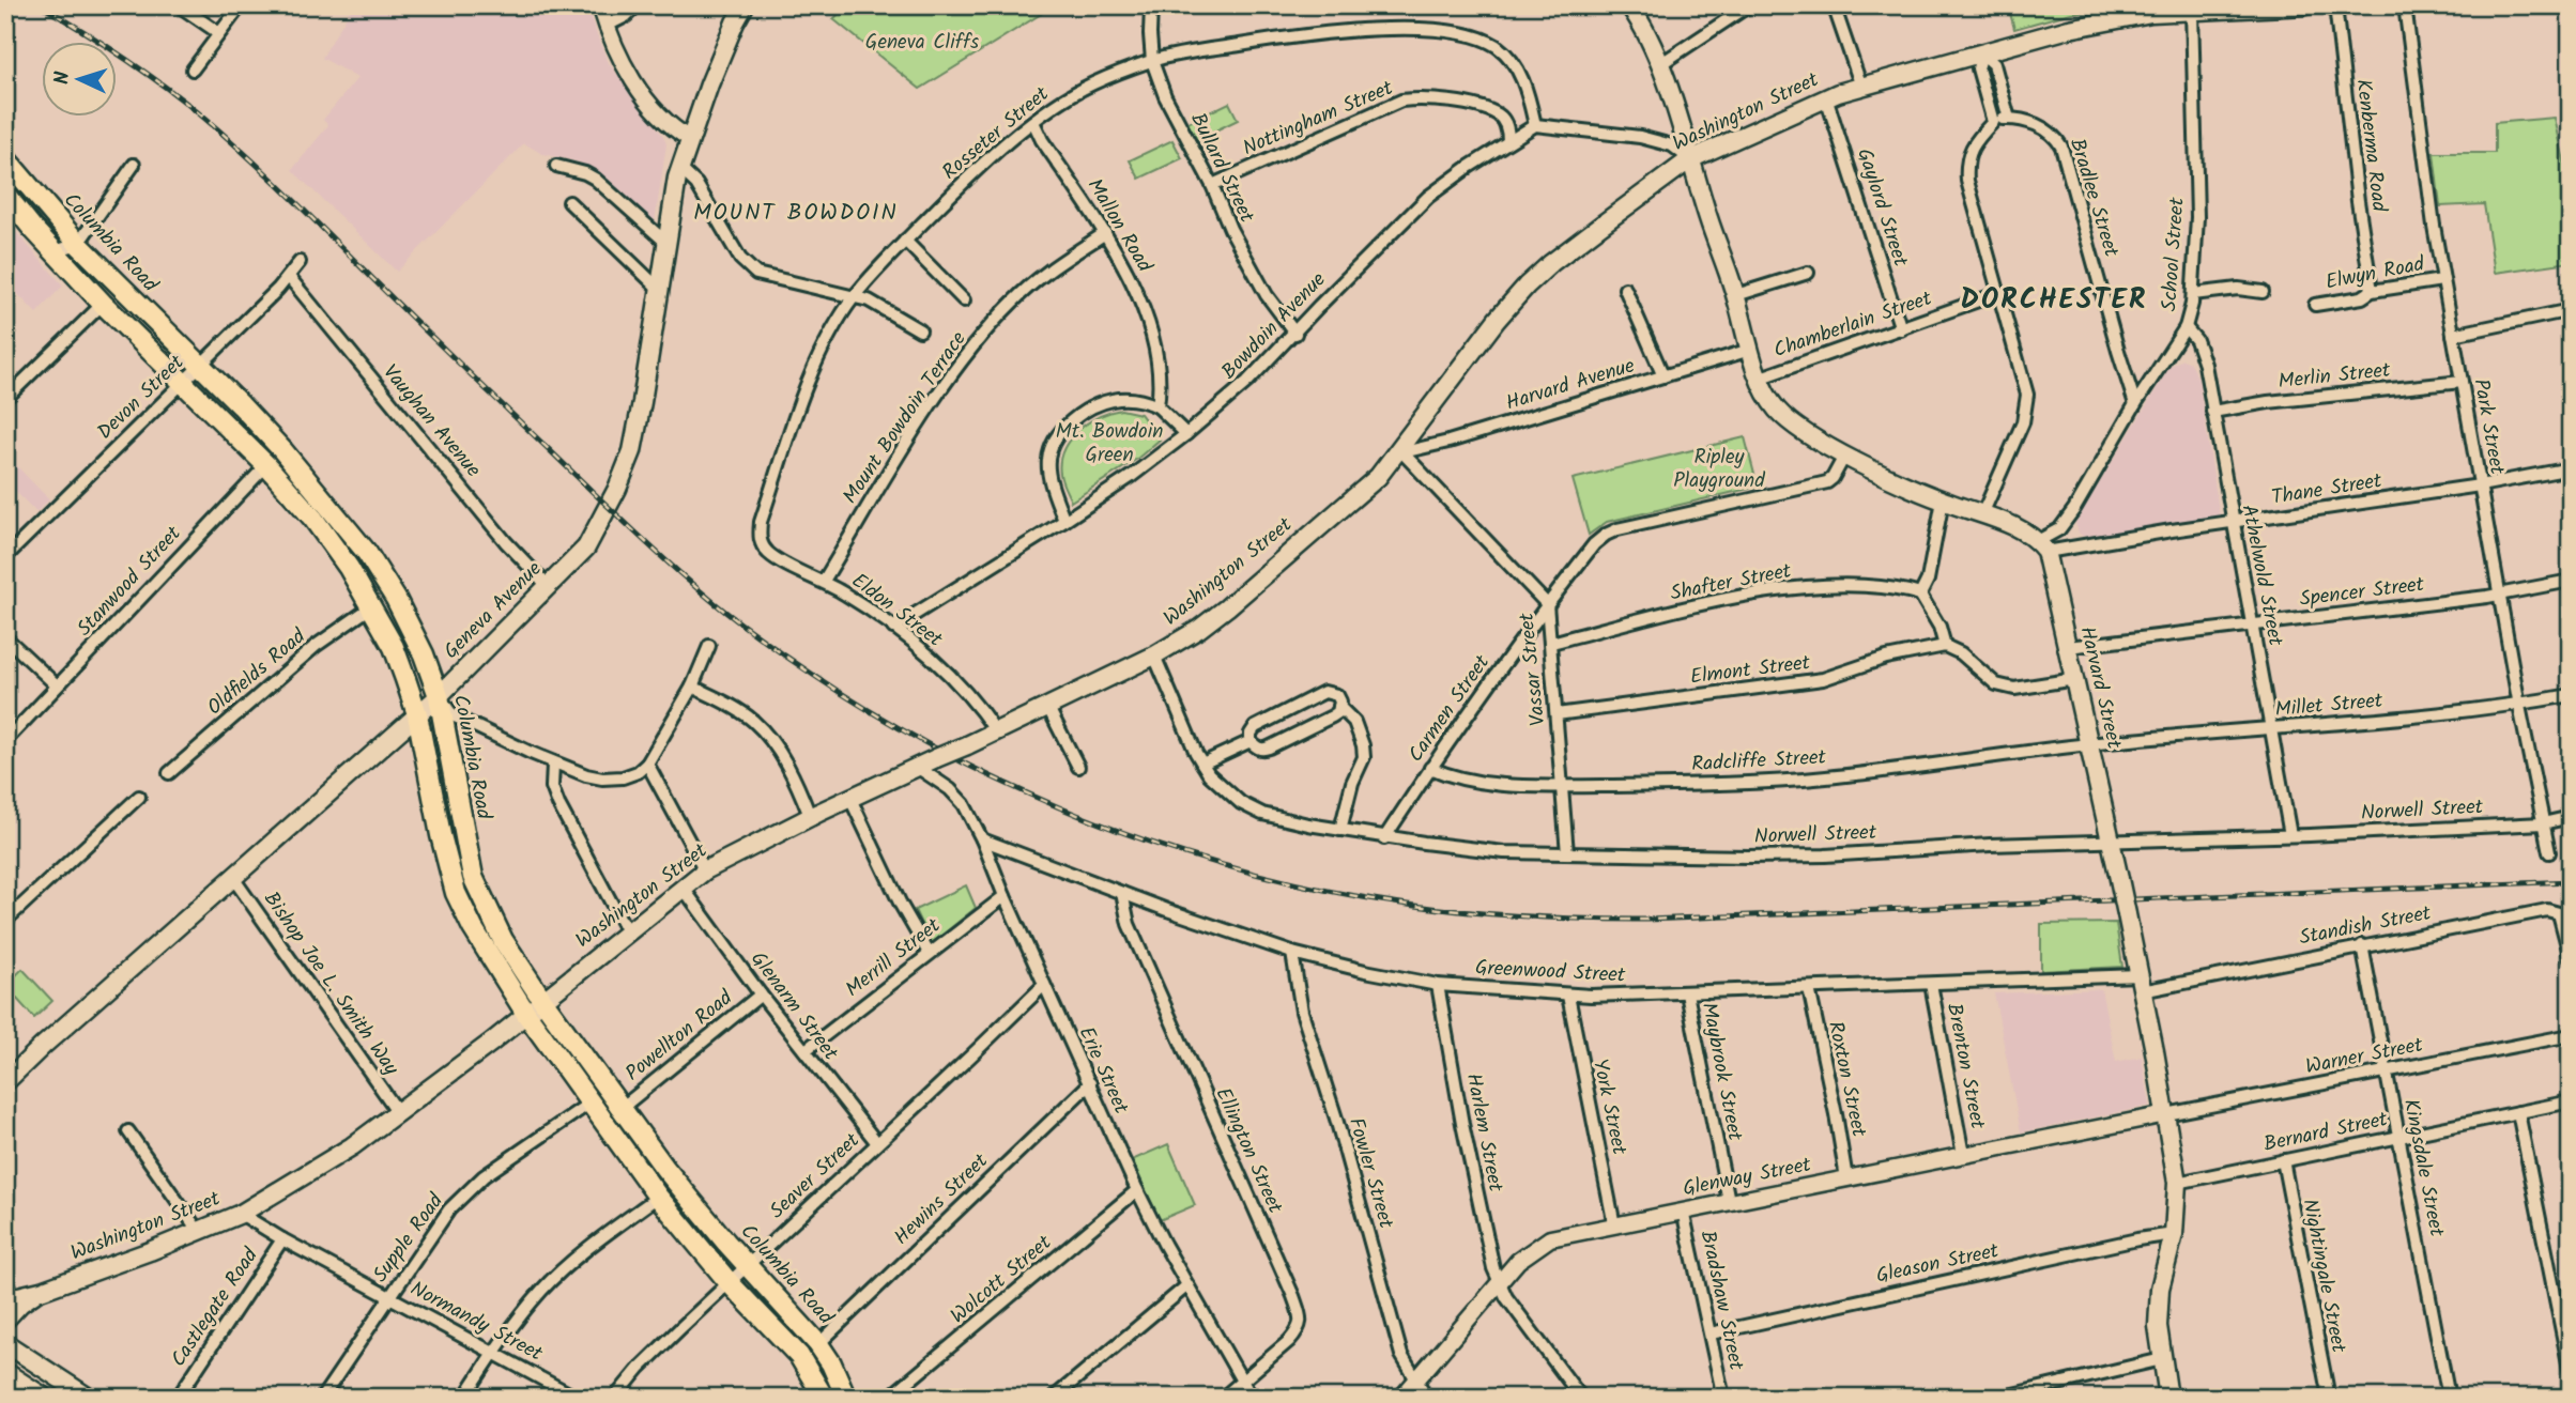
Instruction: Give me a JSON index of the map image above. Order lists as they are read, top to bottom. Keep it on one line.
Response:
{"streets":{"main road":["Washington Street","Columbia Road","Geneva Avenue","Harvard Street"],"street":["Nottingham Street","Rosseter Street","Kenberma Road","Bullard Street","Bradlee Street","Gaylord Street","Mallon Road","School Street","Elwyn Road","Chamberlain Street","Bowdoin Avenue","Merlin Street","Harvard Avenue","Devon Street","Mount Bowdoin Terrace","Vaughan Avenue","Park Street","Thane Street","Athelwold Street","Stanwood Street","Shafter Street","Spencer Street","Eldon Street","Vassar Street","Elmont Street","Oldfields Road","Millet Street","Carmen Street","Radcliffe Street","Norwell Street","Standish Street","Merrill Street","Greenwood Street","Bishop Joe L. Smith Way","Glenarm Street","Powellton Road","Warner Street","Brenton Street","Erie Street","Maybrook Street","Roxton Street","York Street","Harlem Street","Bernard Street","Ellington Street","Kingsdale Street","Fowler Street","Seaver Street","Glenway Street","Hewins Street","Supple Road","Gleason Street","Nightingale Street","Wolcott Street","Bradshaw Street","Castlegate Road","Normandy Street"]},"crossings":[["Washington Street","Gaylord Street"],["Washington Street","Columbia Road"],["Washington Street","School Street"],["Washington Street","Harvard Avenue"],["Washington Street","Eldon Street"],["Washington Street","Vassar Street"],["Washington Street","Norwell Street"],["Washington Street","Bishop Joe L. Smith Way"],["Washington Street","Glenarm Street"],["Washington Street","Erie Street"],["Washington Street","Normandy Street"],["Nottingham Street","Bullard Street"],["Nottingham Street","Bowdoin Avenue"],["Rosseter Street","Bullard Street"],["Rosseter Street","Mallon Road"],["Rosseter Street","Bowdoin Avenue"],["Rosseter Street","Eldon Street"],["Kenberma Road","Elwyn Road"],["Bullard Street","Bowdoin Avenue"],["Bradlee Street","School Street"],["Gaylord Street","Chamberlain Street"],["Mallon Road","Mount Bowdoin Terrace"],["Columbia Road","Devon Street"],["Columbia Road","Stanwood Street"],["Columbia Road","Geneva Avenue"],["Columbia Road","Powellton Road"],["Columbia Road","Seaver Street"],["Columbia Road","Hewins Street"],["School Street","Thane Street"],["School Street","Athelwold Street"],["School Street","Harvard Street"],["Elwyn Road","Park Street"],["Bowdoin Avenue","Eldon Street"],["Merlin Street","Park Street"],["Merlin Street","Athelwold Street"],["Harvard Avenue","Vassar Street"],["Devon Street","Vaughan Avenue"],["Mount Bowdoin Terrace","Eldon Street"],["Vaughan Avenue","Geneva Avenue"],["Park Street","Thane Street"],["Park Street","Spencer Street"],["Park Street","Millet Street"],["Park Street","Norwell Street"],["Thane Street","Athelwold Street"],["Thane Street","Harvard Street"],["Athelwold Street","Spencer Street"],["Athelwold Street","Millet Street"],["Athelwold Street","Norwell Street"],["Shafter Street","Vassar Street"],["Spencer Street","Harvard Street"],["Geneva Avenue","Bishop Joe L. Smith Way"],["Vassar Street","Elmont Street"],["Vassar Street","Carmen Street"],["Vassar Street","Radcliffe Street"],["Vassar Street","Norwell Street"],["Harvard Street","Millet Street"],["Harvard Street","Radcliffe Street"],["Harvard Street","Norwell Street"],["Harvard Street","Standish Street"],["Harvard Street","Greenwood Street"],["Harvard Street","Warner Street"],["Harvard Street","Bernard Street"],["Harvard Street","Glenway Street"],["Harvard Street","Gleason Street"],["Millet Street","Radcliffe Street"],["Carmen Street","Radcliffe Street"],["Carmen Street","Norwell Street"],["Standish Street","Greenwood Street"],["Standish Street","Kingsdale Street"],["Merrill Street","Glenarm Street"],["Merrill Street","Erie Street"],["Greenwood Street","Brenton Street"],["Greenwood Street","Erie Street"],["Greenwood Street","Maybrook Street"],["Greenwood Street","Roxton Street"],["Greenwood Street","York Street"],["Greenwood Street","Harlem Street"],["Greenwood Street","Ellington Street"],["Greenwood Street","Fowler Street"],["Glenarm Street","Powellton Road"],["Glenarm Street","Seaver Street"],["Warner Street","Kingsdale Street"],["Warner Street","Glenway Street"],["Brenton Street","Glenway Street"],["Erie Street","Ellington Street"],["Erie Street","Seaver Street"],["Erie Street","Hewins Street"],["Erie Street","Wolcott Street"],["Maybrook Street","Glenway Street"],["Roxton Street","Glenway Street"],["York Street","Glenway Street"],["Harlem Street","Glenway Street"],["Bernard Street","Kingsdale Street"],["Bernard Street","Nightingale Street"],["Fowler Street","Glenway Street"],["Glenway Street","Bradshaw Street"],["Supple Road","Normandy Street"],["Gleason Street","Bradshaw Street"],["Castlegate Road","Normandy Street"]],"districts":["MOUNT BOWDOIN","DORCHESTER"],"parks":["Geneva Cliffs","Mt. Bowdoin Green","Ripley Playground"],"north":"left"}
